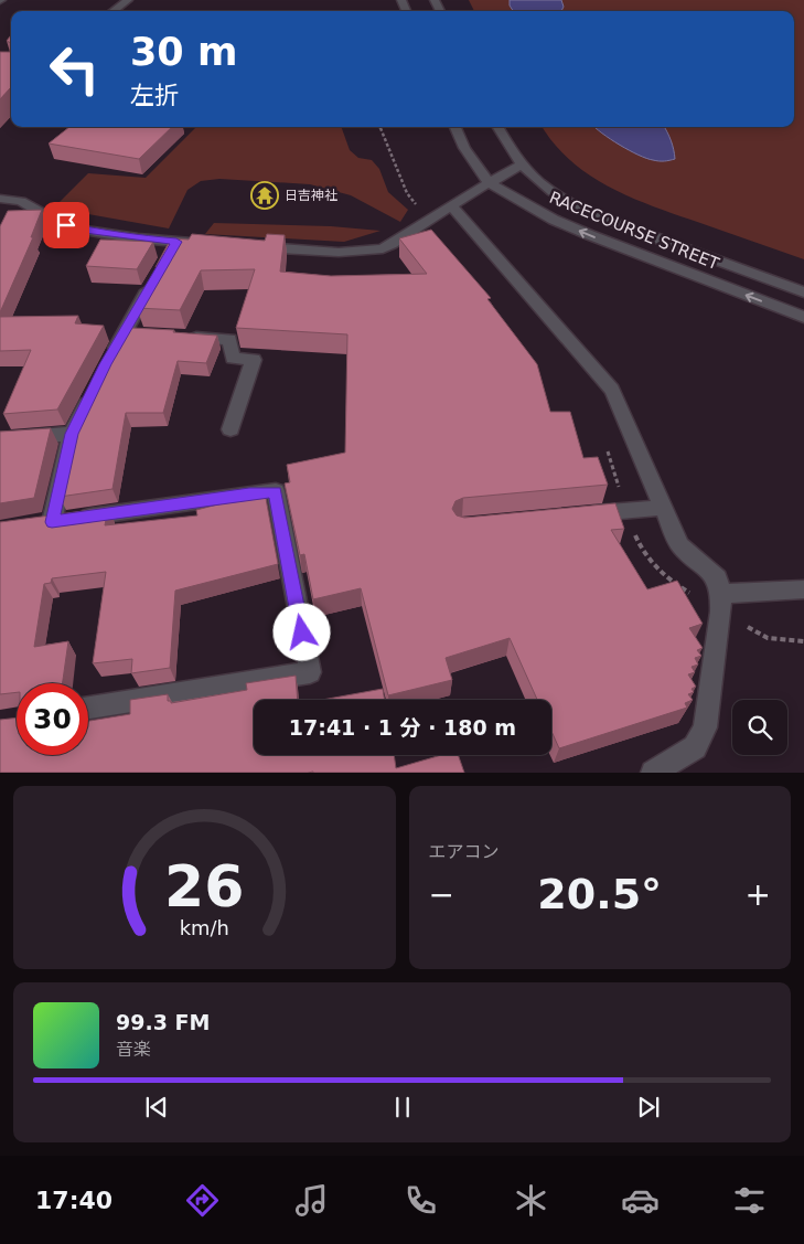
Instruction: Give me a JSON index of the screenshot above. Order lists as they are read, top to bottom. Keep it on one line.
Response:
{"streets":{"street":["RACECOURSE STREET"]},"places":{"temple":["日吉神社"]},"page":{"turn":["30 m","左折"],"limit":"30","trip":"17:41 · 1 分 · 180 m","tile":"エアコン","heat":["−","20.5°","+"],"song":["99.3 FM","音楽"],"tabs":"17:40","gauge":["26","km/h"]}}
